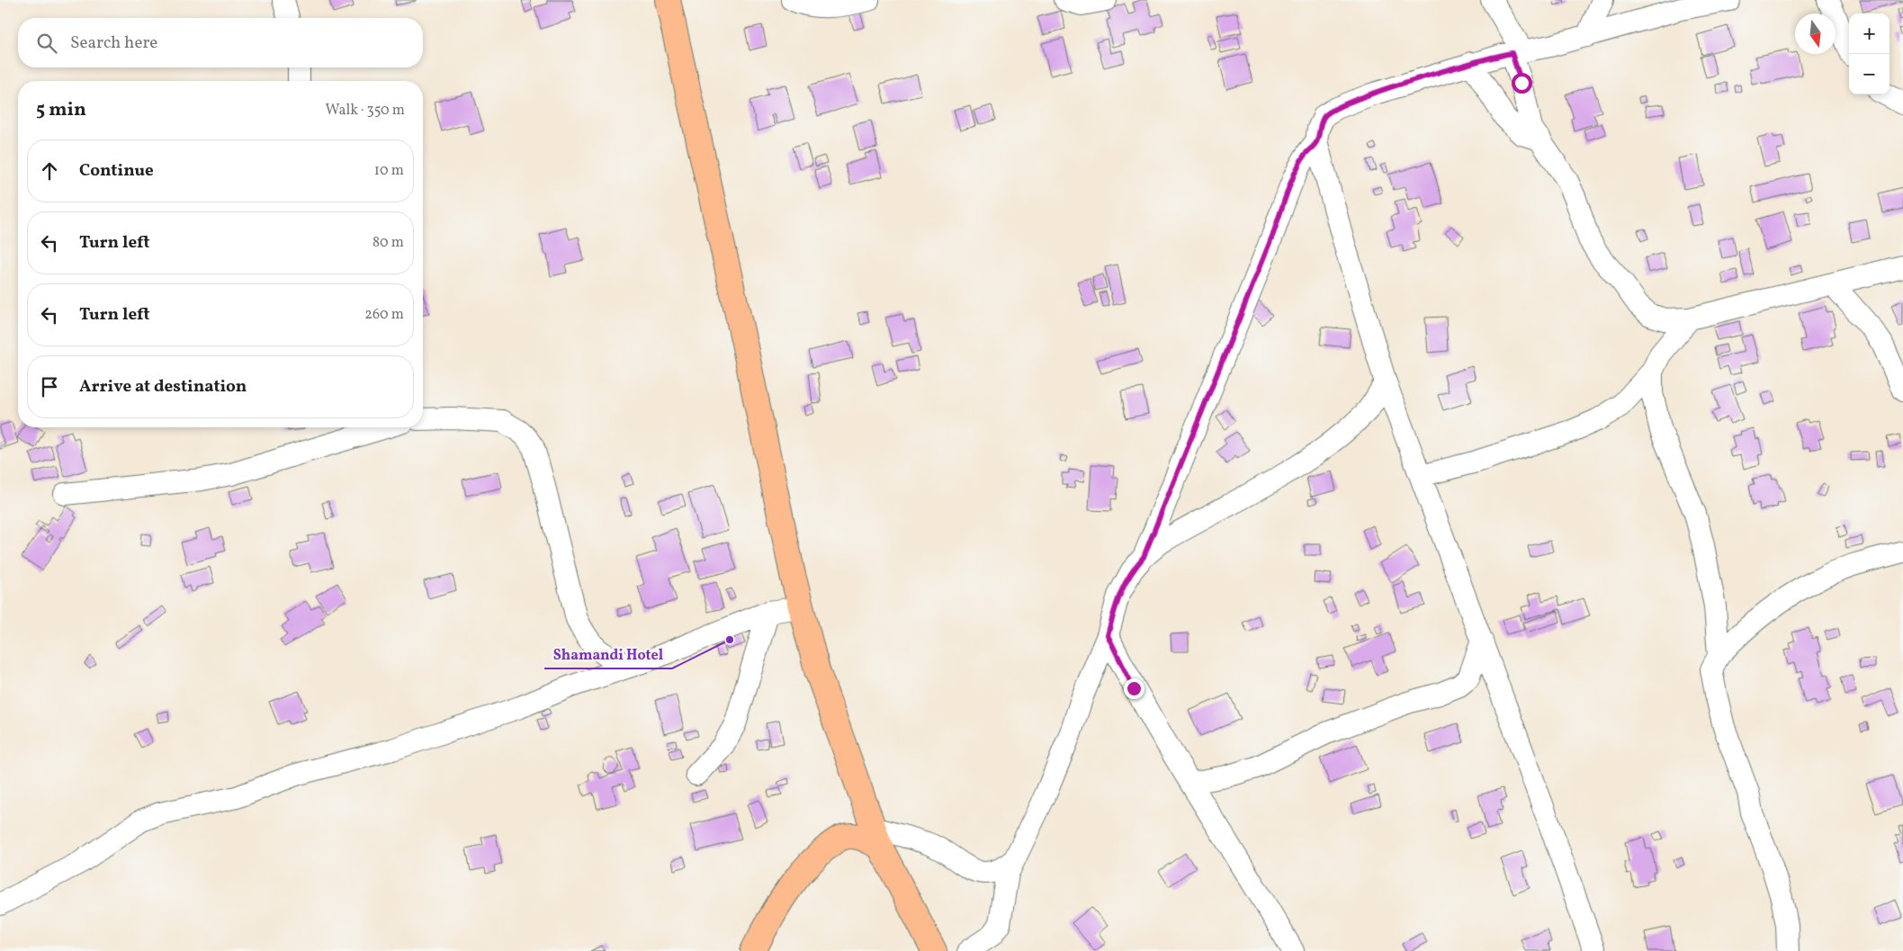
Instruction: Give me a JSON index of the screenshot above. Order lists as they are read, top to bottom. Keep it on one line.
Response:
{"places":["Shamandi Hotel"],"north":"bottom","page":{"map_buttons":["+","−"],"search":"Search here","heading":["5 min","Walk · 350 m"],"list":[["Continue","10 m"],["Turn left","80 m"],["Turn left","260 m"],"Arrive at destination"]}}
